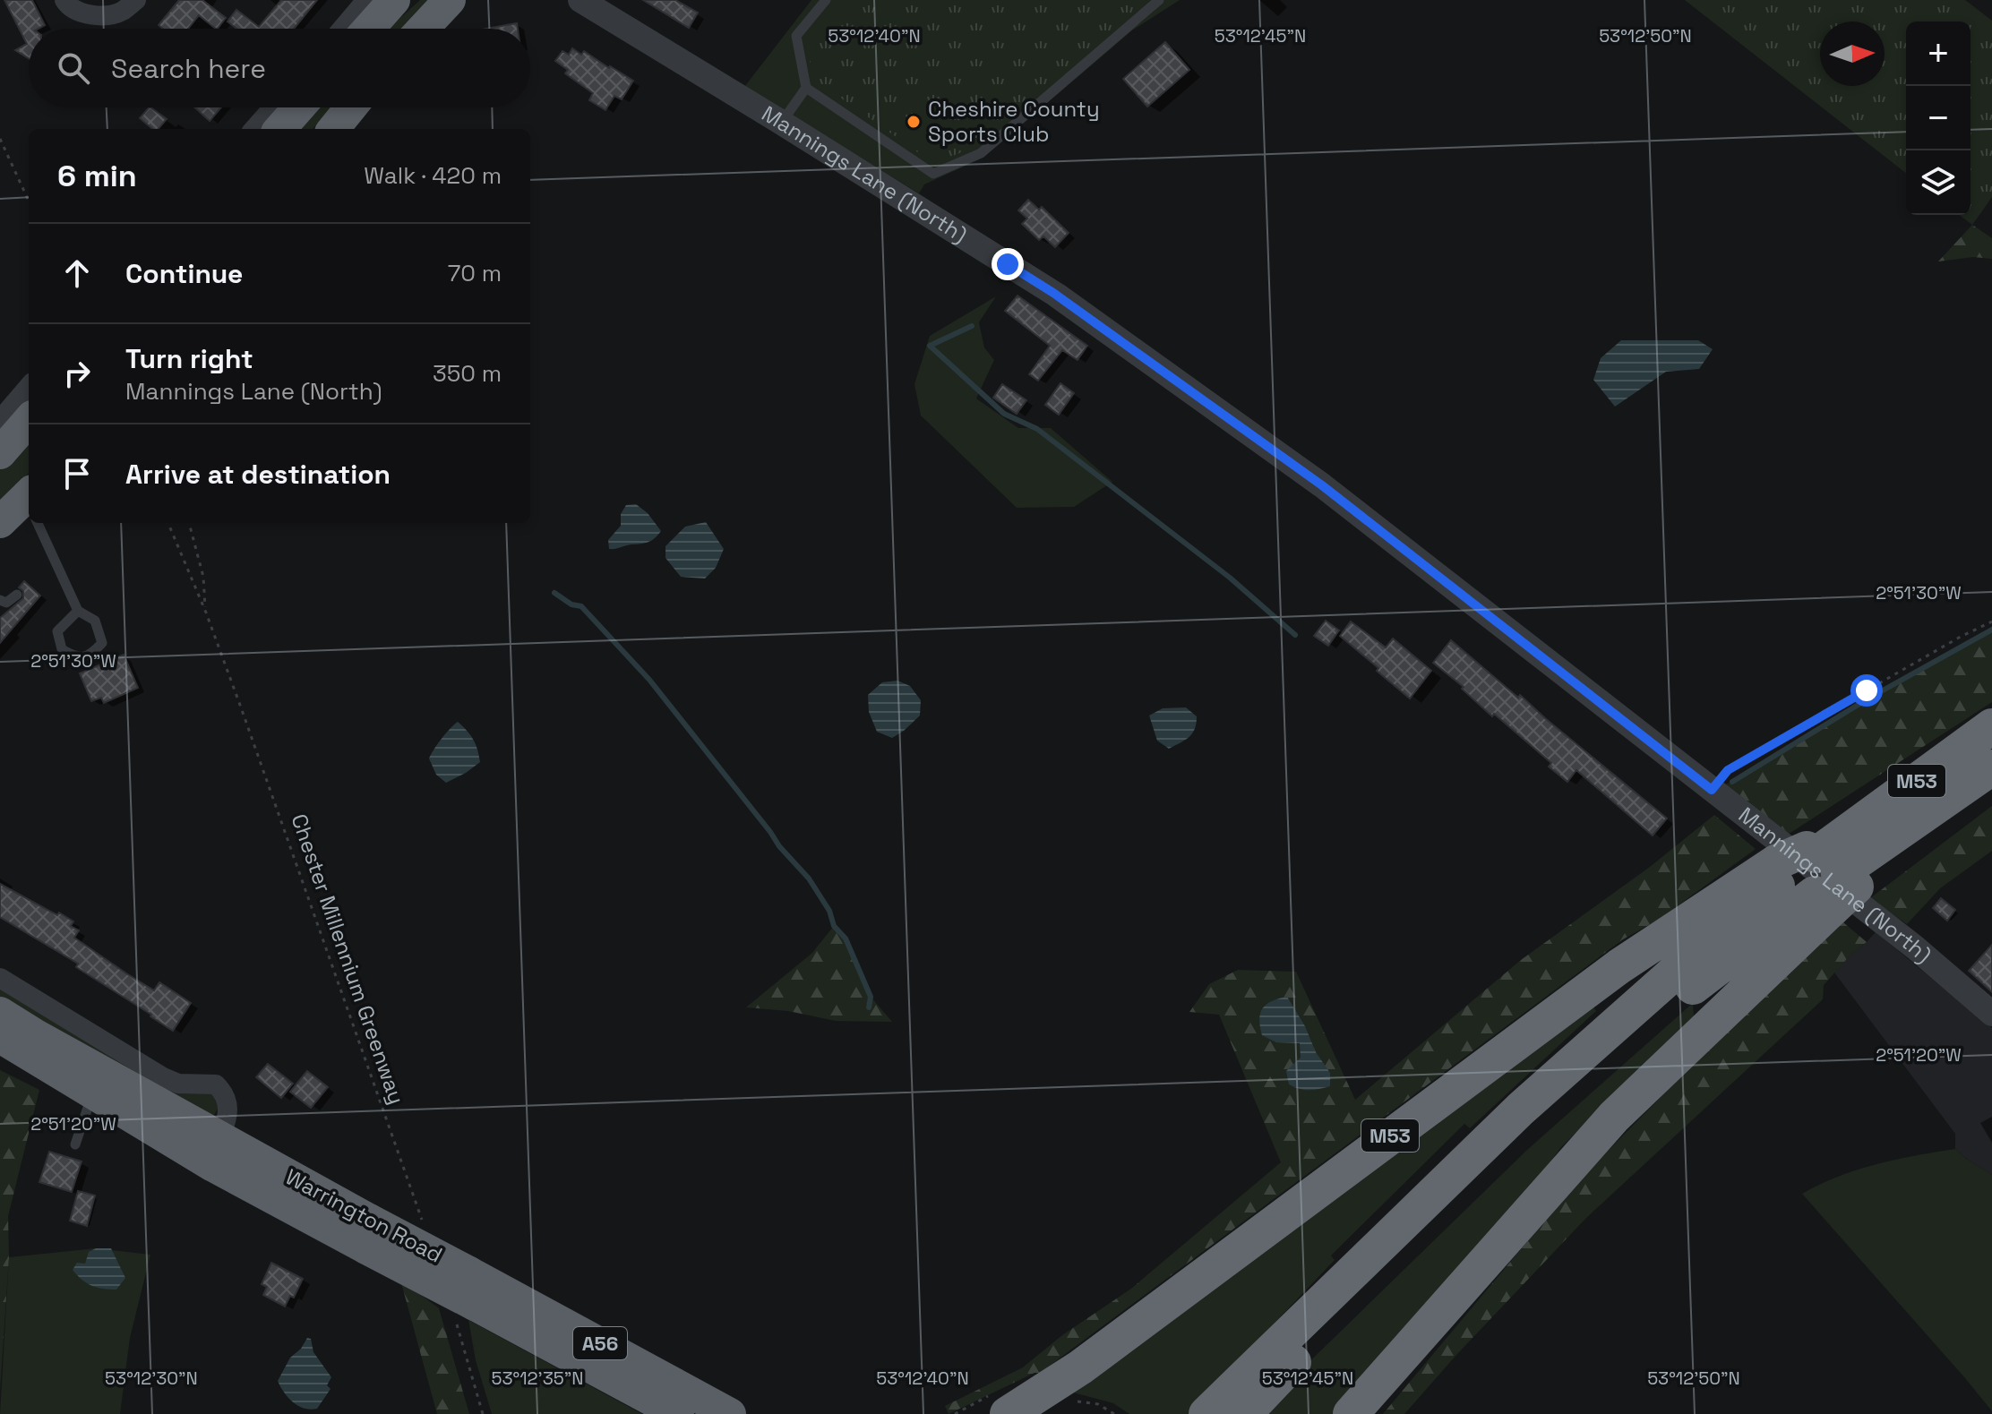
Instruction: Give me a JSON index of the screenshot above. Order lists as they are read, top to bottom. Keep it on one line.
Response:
{"streets":{"highway":["M53","Warrington Road","A56"],"street":["Mannings Lane (North)"],"path":["Chester Millennium Greenway"]},"places":["Cheshire County Sports Club"],"north":"right","page":{"map_buttons":["+","−"],"search":"Search here","heading":["6 min","Walk · 420 m"],"list":[["Continue","70 m"],["Turn right","Mannings Lane (North)","350 m"],"Arrive at destination"]},"coordinates":["53°12'40\"N","53°12'45\"N","53°12'50\"N","2°51'30\"W","2°51'20\"W","53°12'30\"N","53°12'35\"N"]}
